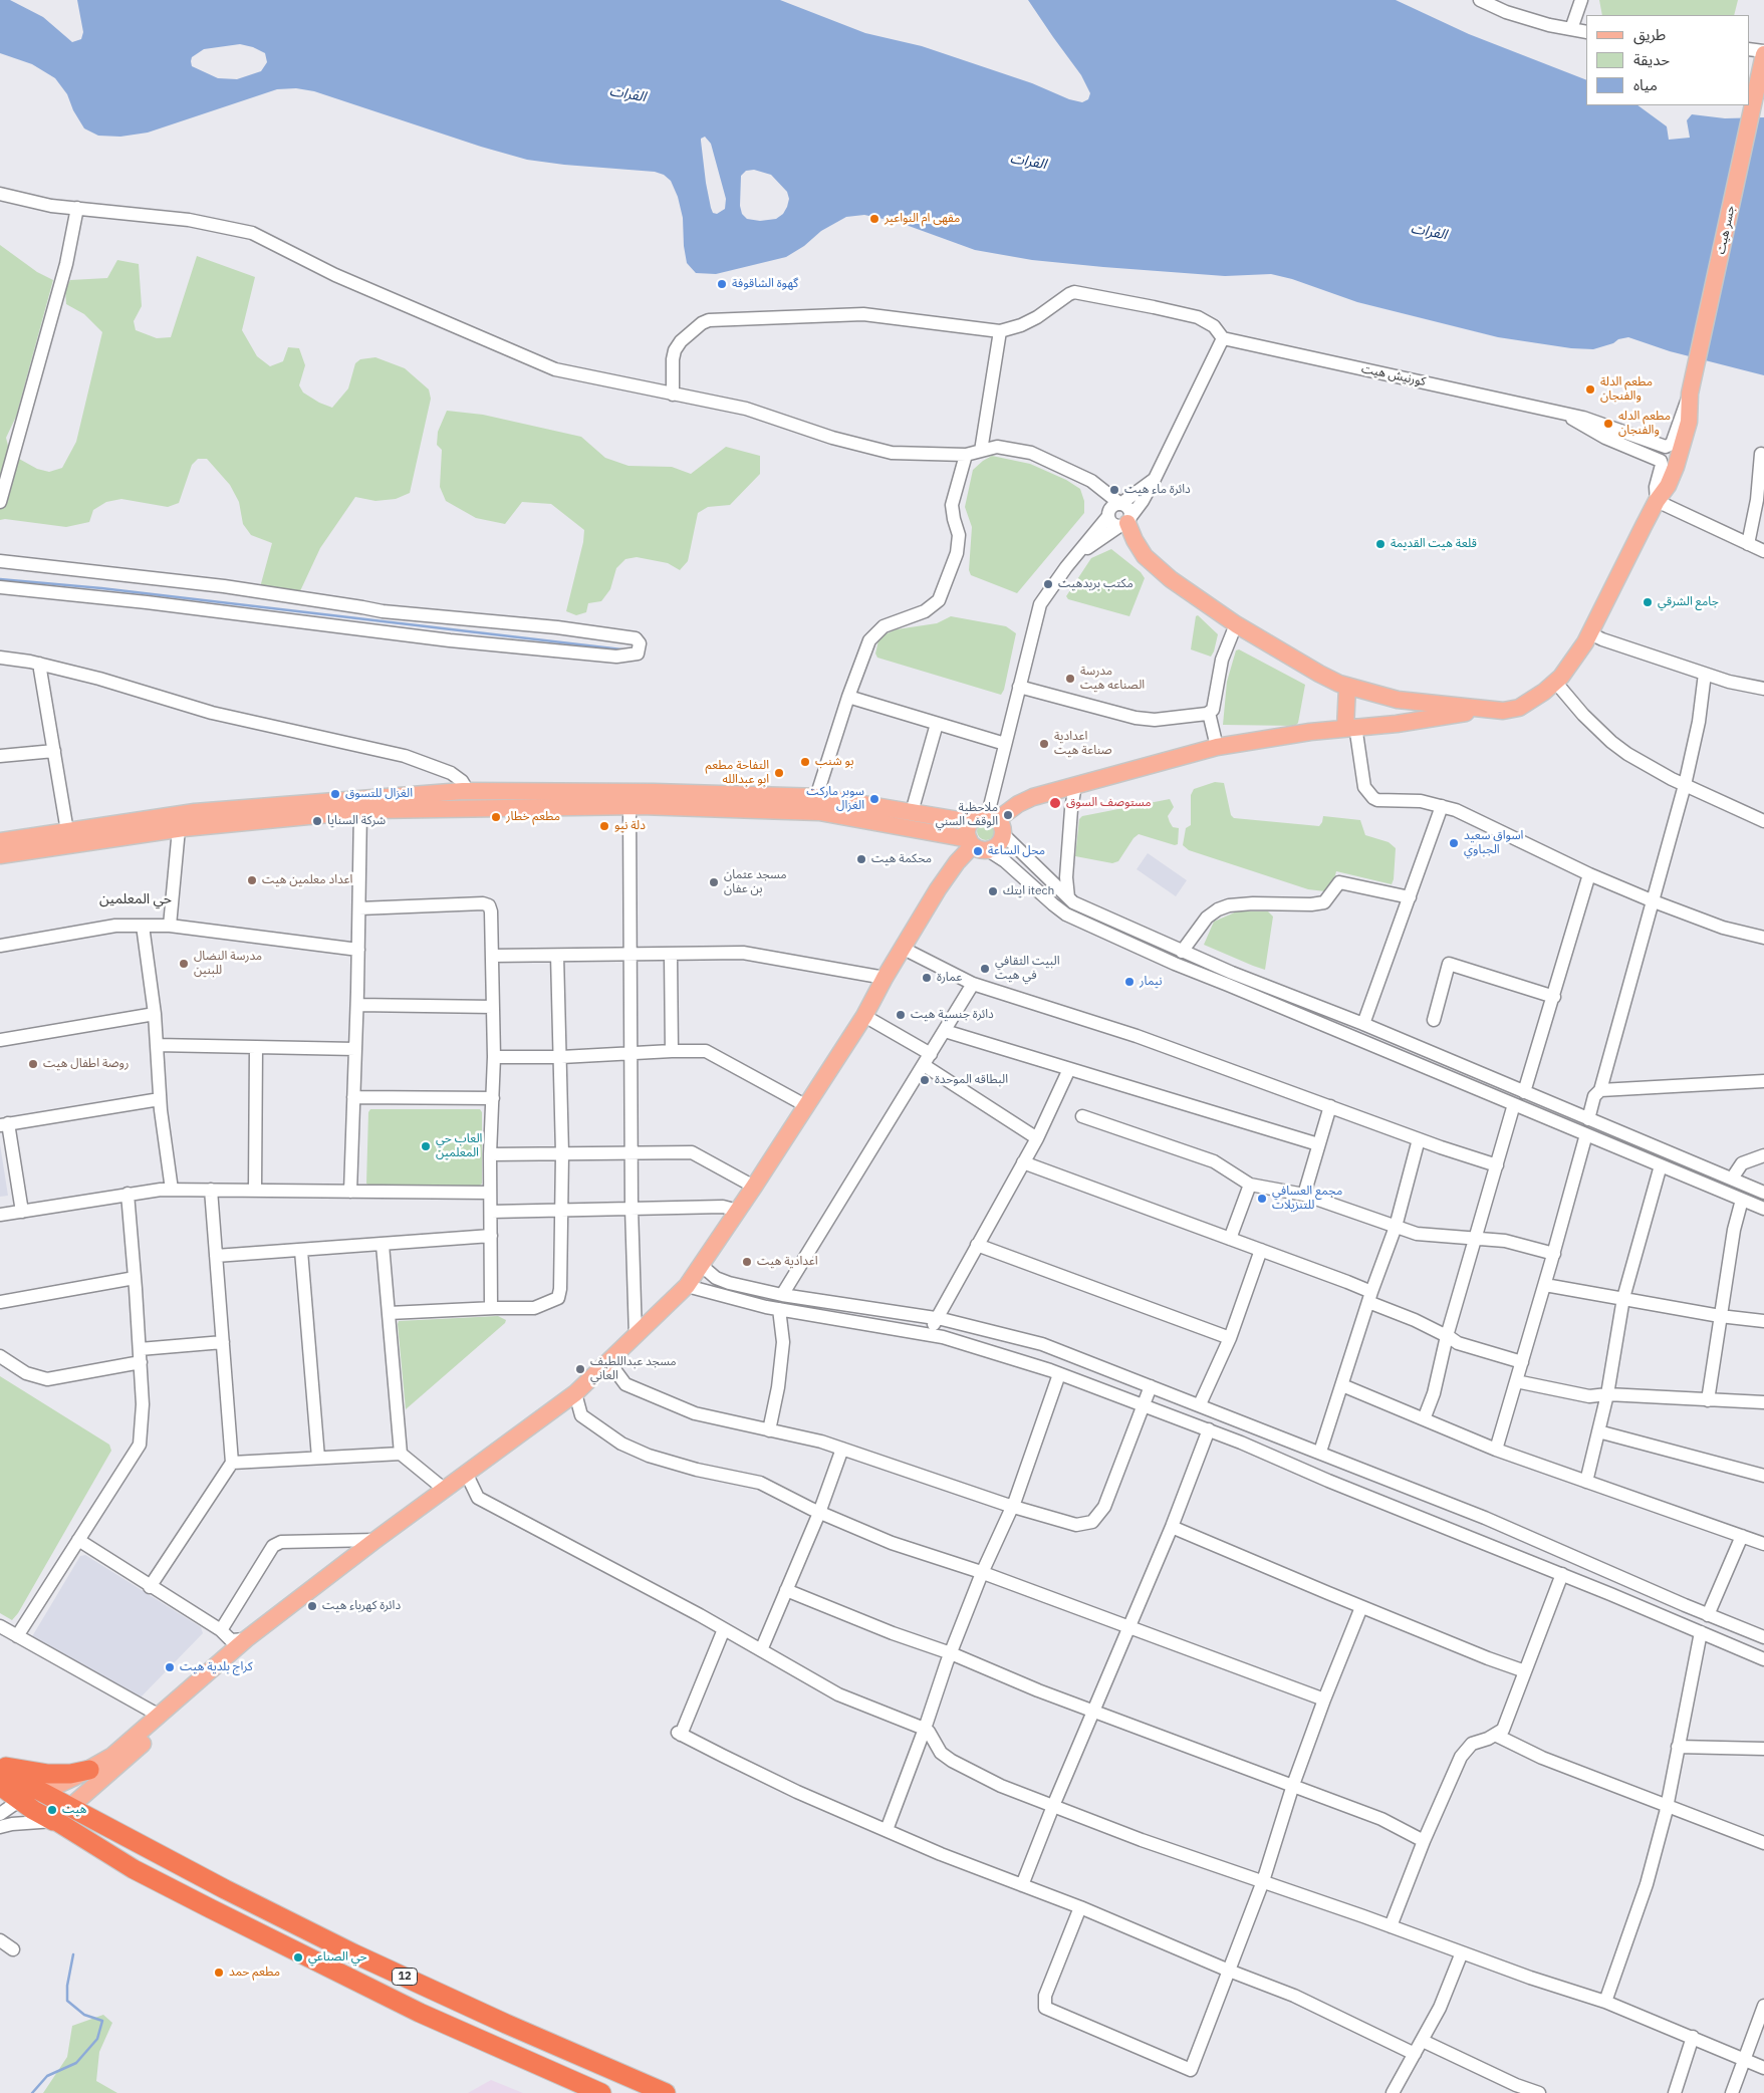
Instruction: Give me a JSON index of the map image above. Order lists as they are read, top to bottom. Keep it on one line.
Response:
{"streets":{"highway":["12"],"main road":["جسر هيت"],"street":["كورنيش هيت"]},"crossings":[["جسر هيت","كورنيش هيت"]],"districts":["حي المعلمين"],"water":["الفرات"],"places":["مقهى ام النواعير","گهوة الشاقوفة","مطعم الدلة والفنجان","مطعم الدله والفنجان","دائرة ماء هيت","قلعة هيت القديمة","مكتب بريدهيت","جامع الشرقي","مدرسة الصناعه هيت","اعدادية صناعة هيت","بو شنب","التفاحة مطعم ابو عبدالله","الغزال للتسوق","سوبر ماركت الغزال","مستوصف السوق","ملاحظية الوقف السني","مطعم خطار","شركة السنايا","دلة نيو","اسواق سعيد الجباوي","محل الساعة","محكمة هيت","اعداد معلمين هيت","مسجد عثمان بن عفان","ايتك itech","مدرسة النضال للبنين","البيت الثقافي في هيت","عمارة","نيمار","دائرة جنسية هيت","روضة اطفال هيت","البطاقه الموحدة","العاب حي المعلمين","مجمع العسافي للتنزيلات","اعدادية هيت","مسجد عبداللطيف العاني","دائرة كهرباء هيت","كراج بلدية هيت","هيت","حي الصناعي","مطعم حمد"],"legend":["طريق","حديقة","مياه"]}
